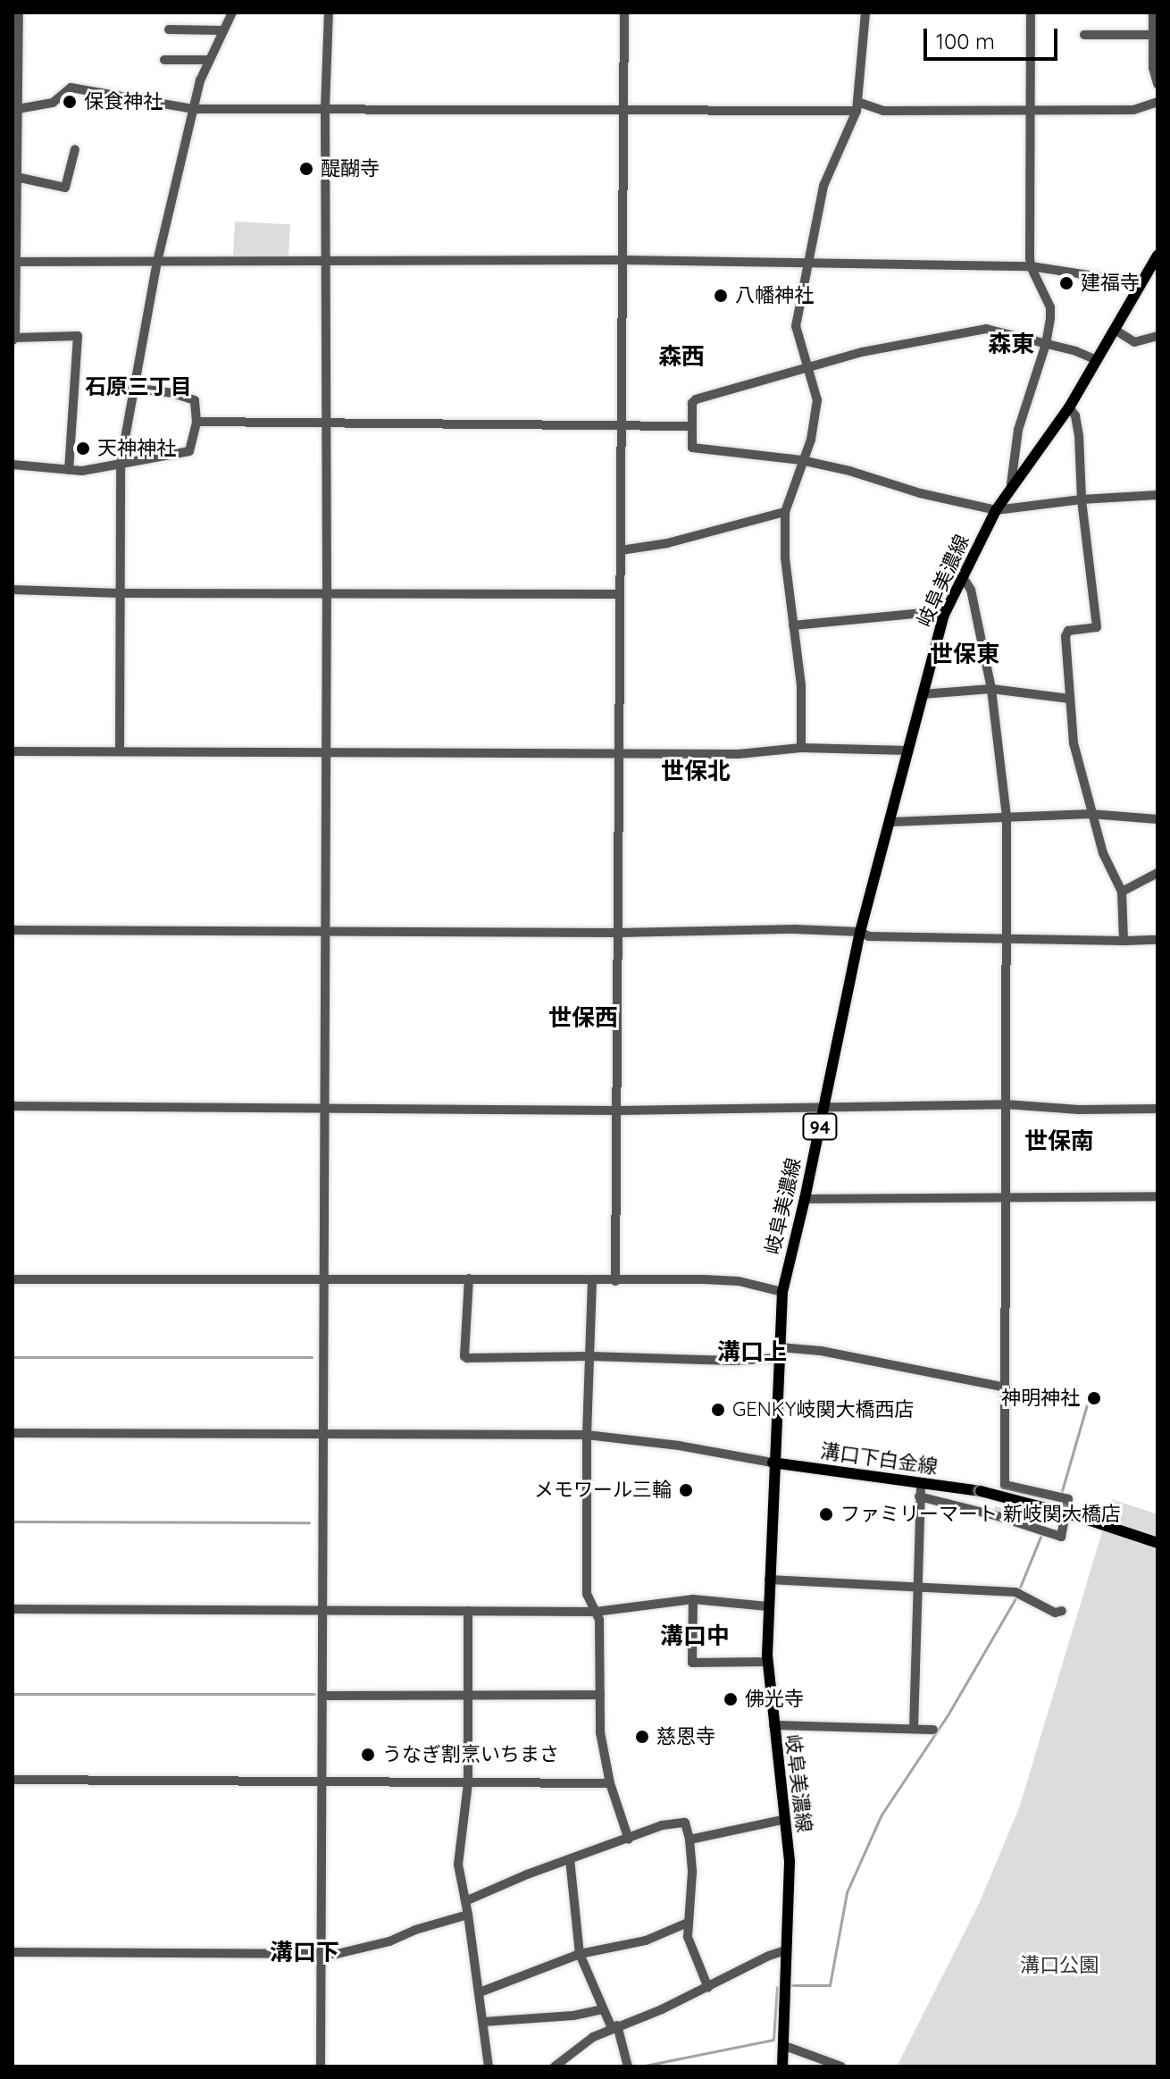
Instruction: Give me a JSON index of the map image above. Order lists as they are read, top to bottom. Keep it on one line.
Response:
{"streets":{"main road":["岐阜美濃線","94","溝口下白金線"]},"crossings":[["岐阜美濃線","溝口下白金線"]],"districts":["森東","森西","石原三丁目","世保東","世保北","世保西","世保南","溝口上","溝口中","溝口下"],"parks":["溝口公園"],"places":["保食神社","醍醐寺","建福寺","八幡神社","天神神社","神明神社","GENKY岐関大橋西店","メモワール三輪","ファミリーマート 新岐関大橋店","佛光寺","慈恩寺","うなぎ割烹いちまさ"],"scale_bar":"100 m"}
